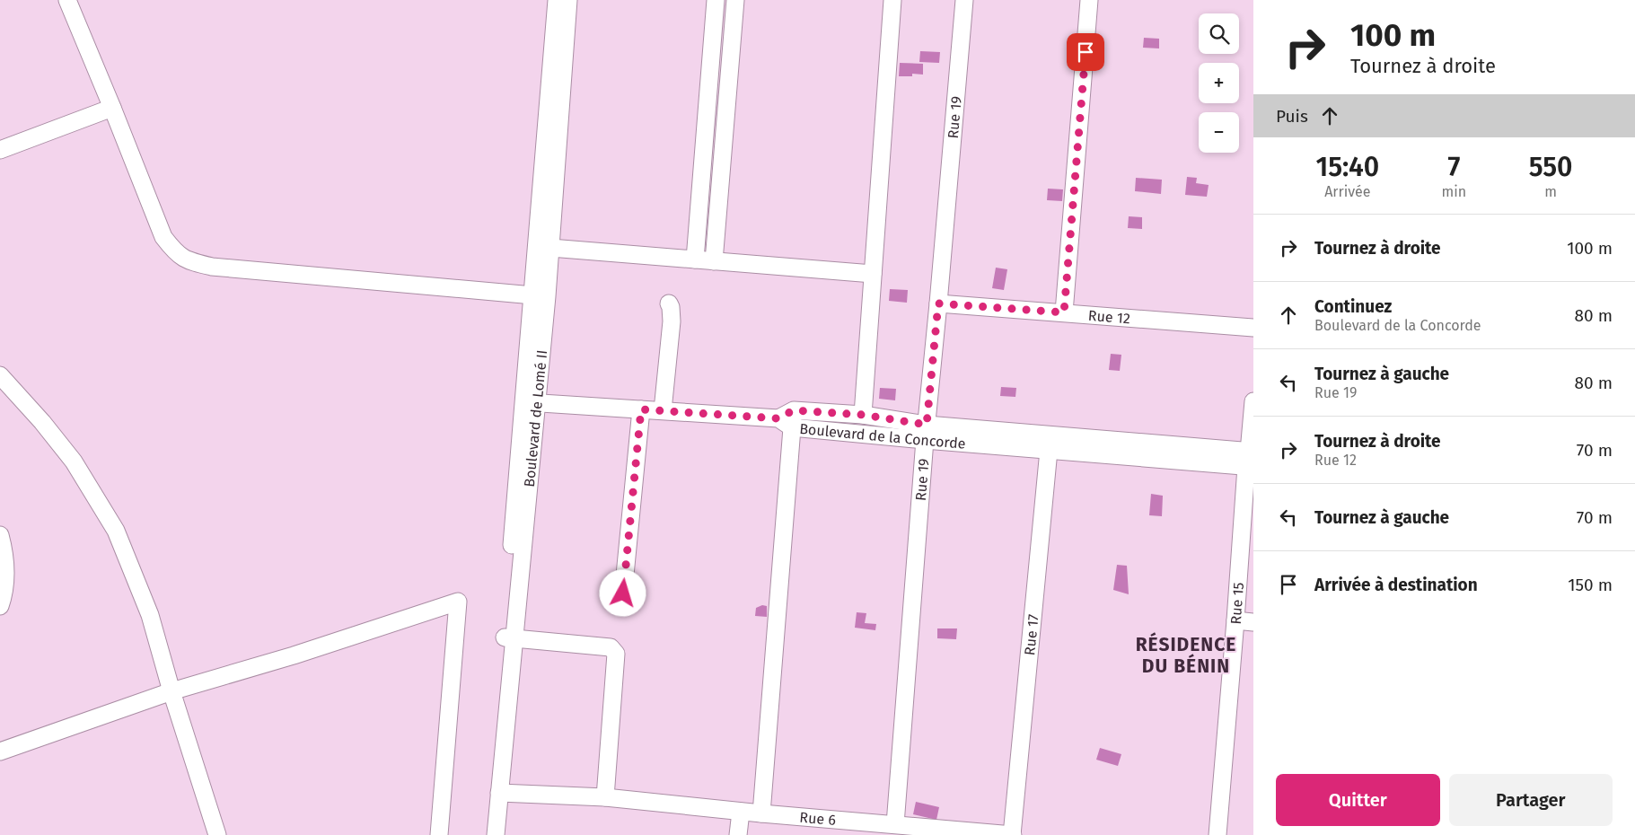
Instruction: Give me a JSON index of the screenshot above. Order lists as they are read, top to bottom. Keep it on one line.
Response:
{"streets":{"street":["Rue 19","Rue 12","Boulevard de Lomé II","Boulevard de la Concorde","Rue 15","Rue 17","Rue 6"]},"crossings":[["Rue 19","Rue 12"],["Rue 19","Boulevard de la Concorde"],["Rue 19","Rue 6"],["Boulevard de Lomé II","Rue 6"],["Boulevard de la Concorde","Rue 15"],["Boulevard de la Concorde","Rue 17"],["Rue 17","Rue 6"]],"districts":["RÉSIDENCE DU BÉNIN"],"page":{"turn":["100 m","Tournez à droite"],"map_buttons":["+","−"],"then":"Puis","eta":["15:40","Arrivée","7","min","550","m"],"list":[{"name":"Tournez à droite","value":"100 m"},{"name":"Continuez","note":"Boulevard de la Concorde","value":"80 m"},{"name":"Tournez à gauche","note":"Rue 19","value":"80 m"},{"name":"Tournez à droite","note":"Rue 12","value":"70 m"},{"name":"Tournez à gauche","value":"70 m"},{"name":"Arrivée à destination","value":"150 m"}],"buttons":["Quitter","Partager"]}}
